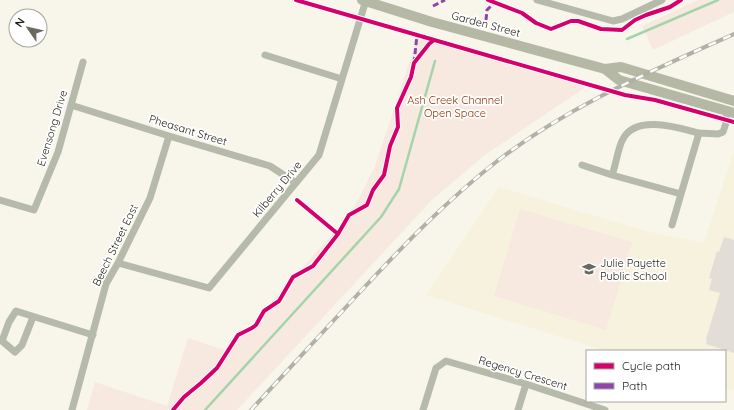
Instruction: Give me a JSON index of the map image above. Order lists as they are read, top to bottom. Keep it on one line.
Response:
{"streets":{"street":["Garden Street","Evensong Drive","Pheasant Street","Kilberry Drive","Beech Street East","Regency Crescent"]},"crossings":[["Garden Street","Kilberry Drive"],["Evensong Drive","Pheasant Street"],["Pheasant Street","Kilberry Drive"],["Pheasant Street","Beech Street East"],["Kilberry Drive","Beech Street East"]],"parks":["Ash Creek Channel Open Space"],"places":{"school or university":["Julie Payette Public School"]},"legend":["Cycle path","Path"],"north":"top left"}
